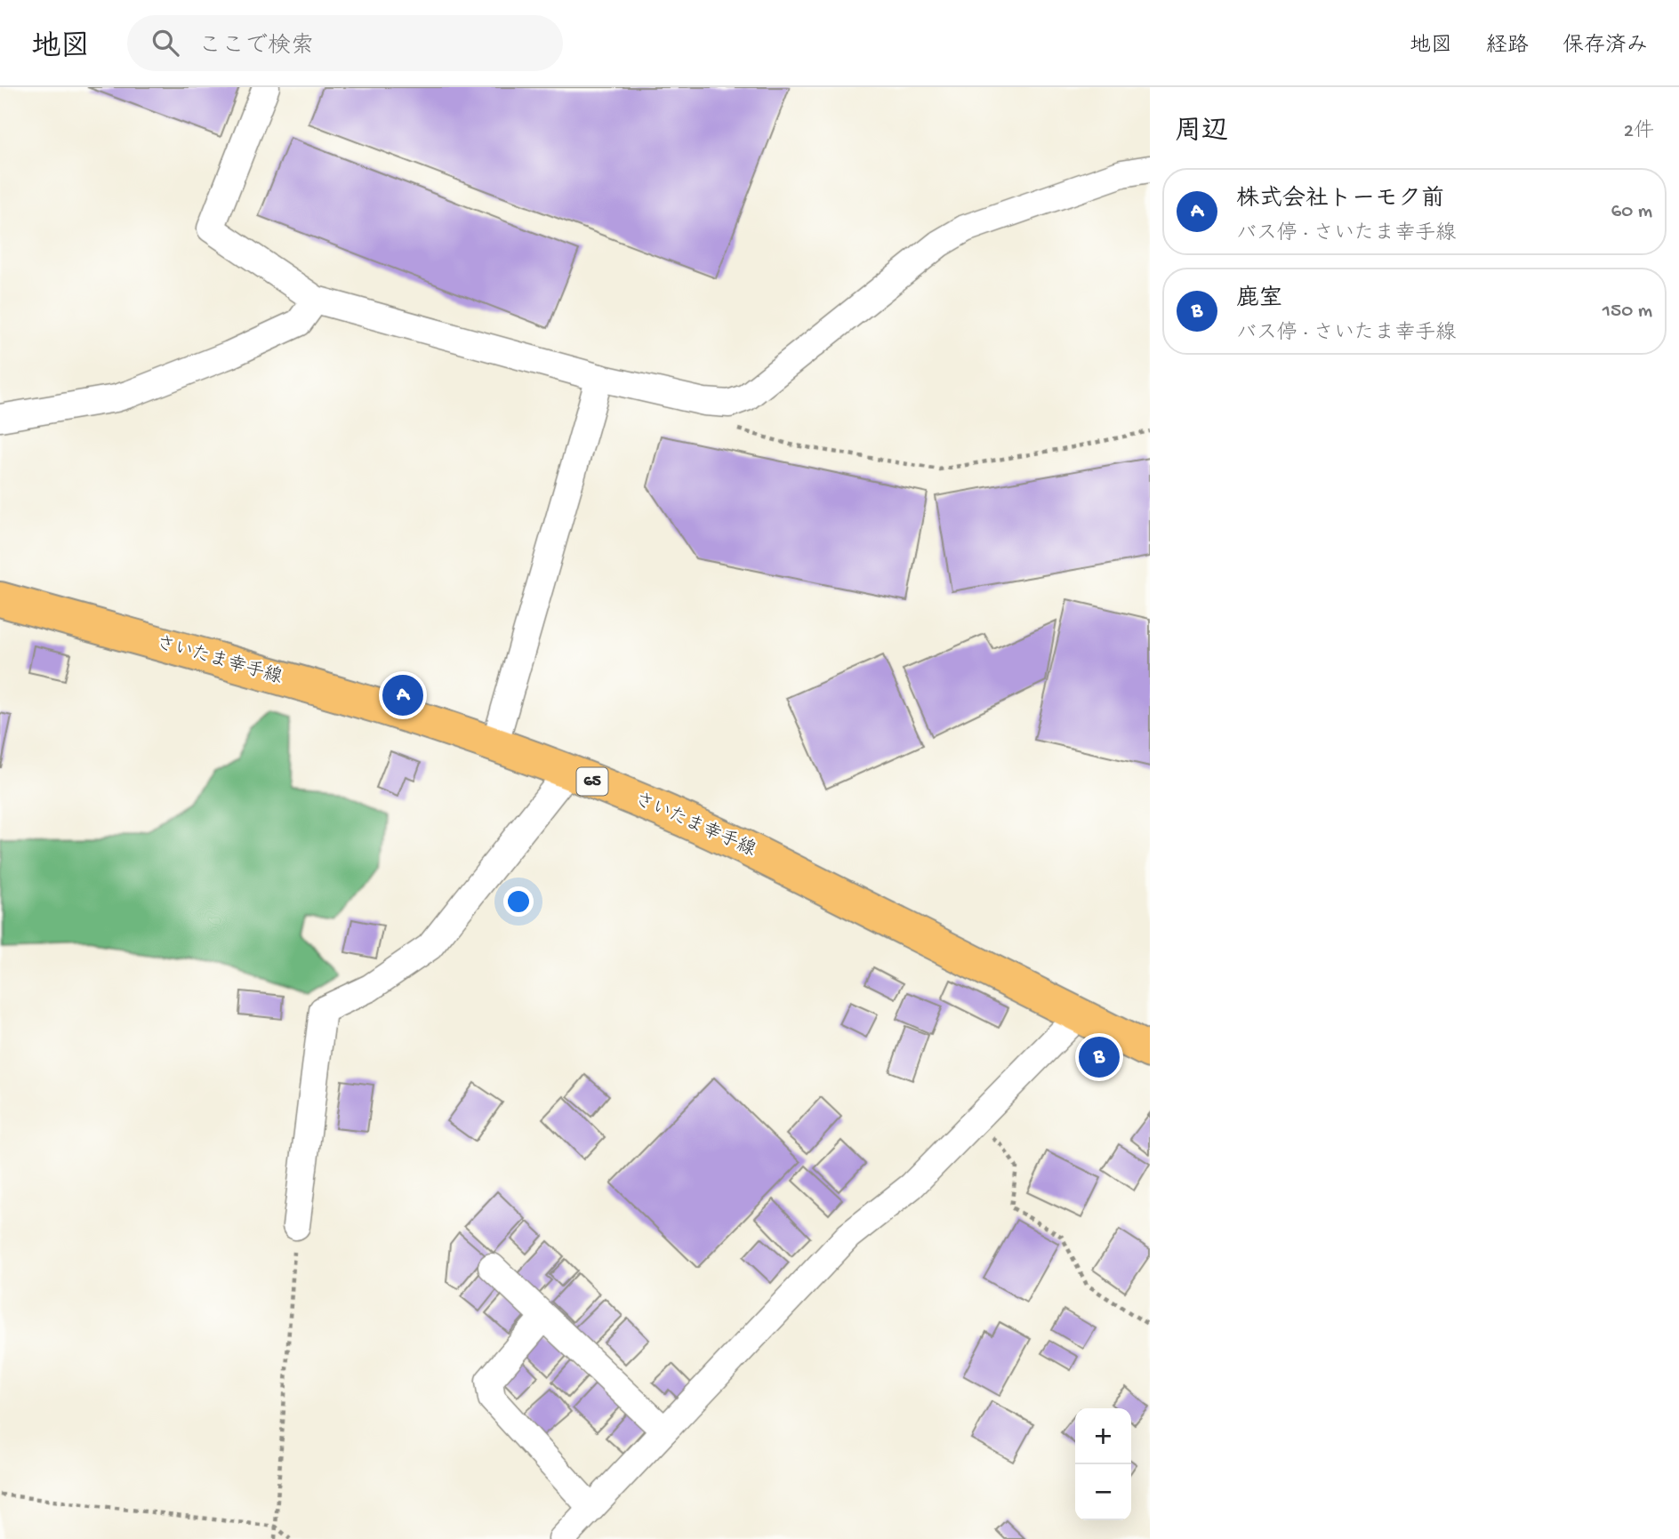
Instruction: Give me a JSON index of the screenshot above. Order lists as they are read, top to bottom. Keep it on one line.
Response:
{"streets":{"main road":["さいたま幸手線","65"]},"page":{"header":"地図","search":"ここで検索","nav":["地図","経路","保存済み"],"heading":["周辺","2件"],"list":[{"mark":"A","name":"株式会社トーモク前","note":"バス停 · さいたま幸手線","value":"60 m"},{"mark":"B","name":"鹿室","note":"バス停 · さいたま幸手線","value":"150 m"}],"pins":["A","B"],"map_buttons":["+","−"]}}
